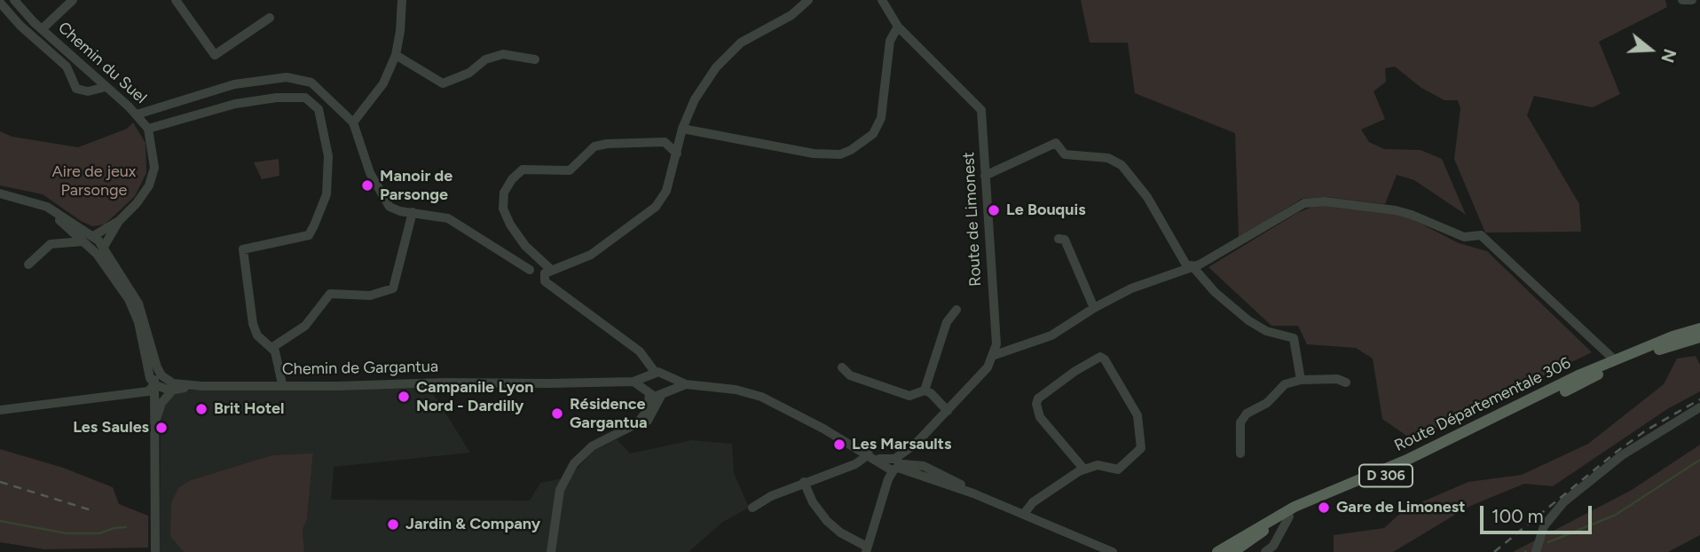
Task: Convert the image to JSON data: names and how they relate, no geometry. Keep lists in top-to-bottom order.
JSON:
{
  "streets": {
    "main road": ["Route Départementale 306", "D 306"],
    "street": ["Chemin du Suel", "Route de Limonest", "Chemin de Gargantua"]
  },
  "parks": ["Aire de jeux Parsonge"],
  "places": [
    "Manoir de Parsonge",
    "Le Bouquis",
    "Campanile Lyon Nord - Dardilly",
    "Brit Hotel",
    "Résidence Gargantua",
    "Les Saules",
    "Les Marsaults",
    "Gare de Limonest",
    "Jardin & Company"
  ],
  "scale_bar": "100 m",
  "north": "right"
}
